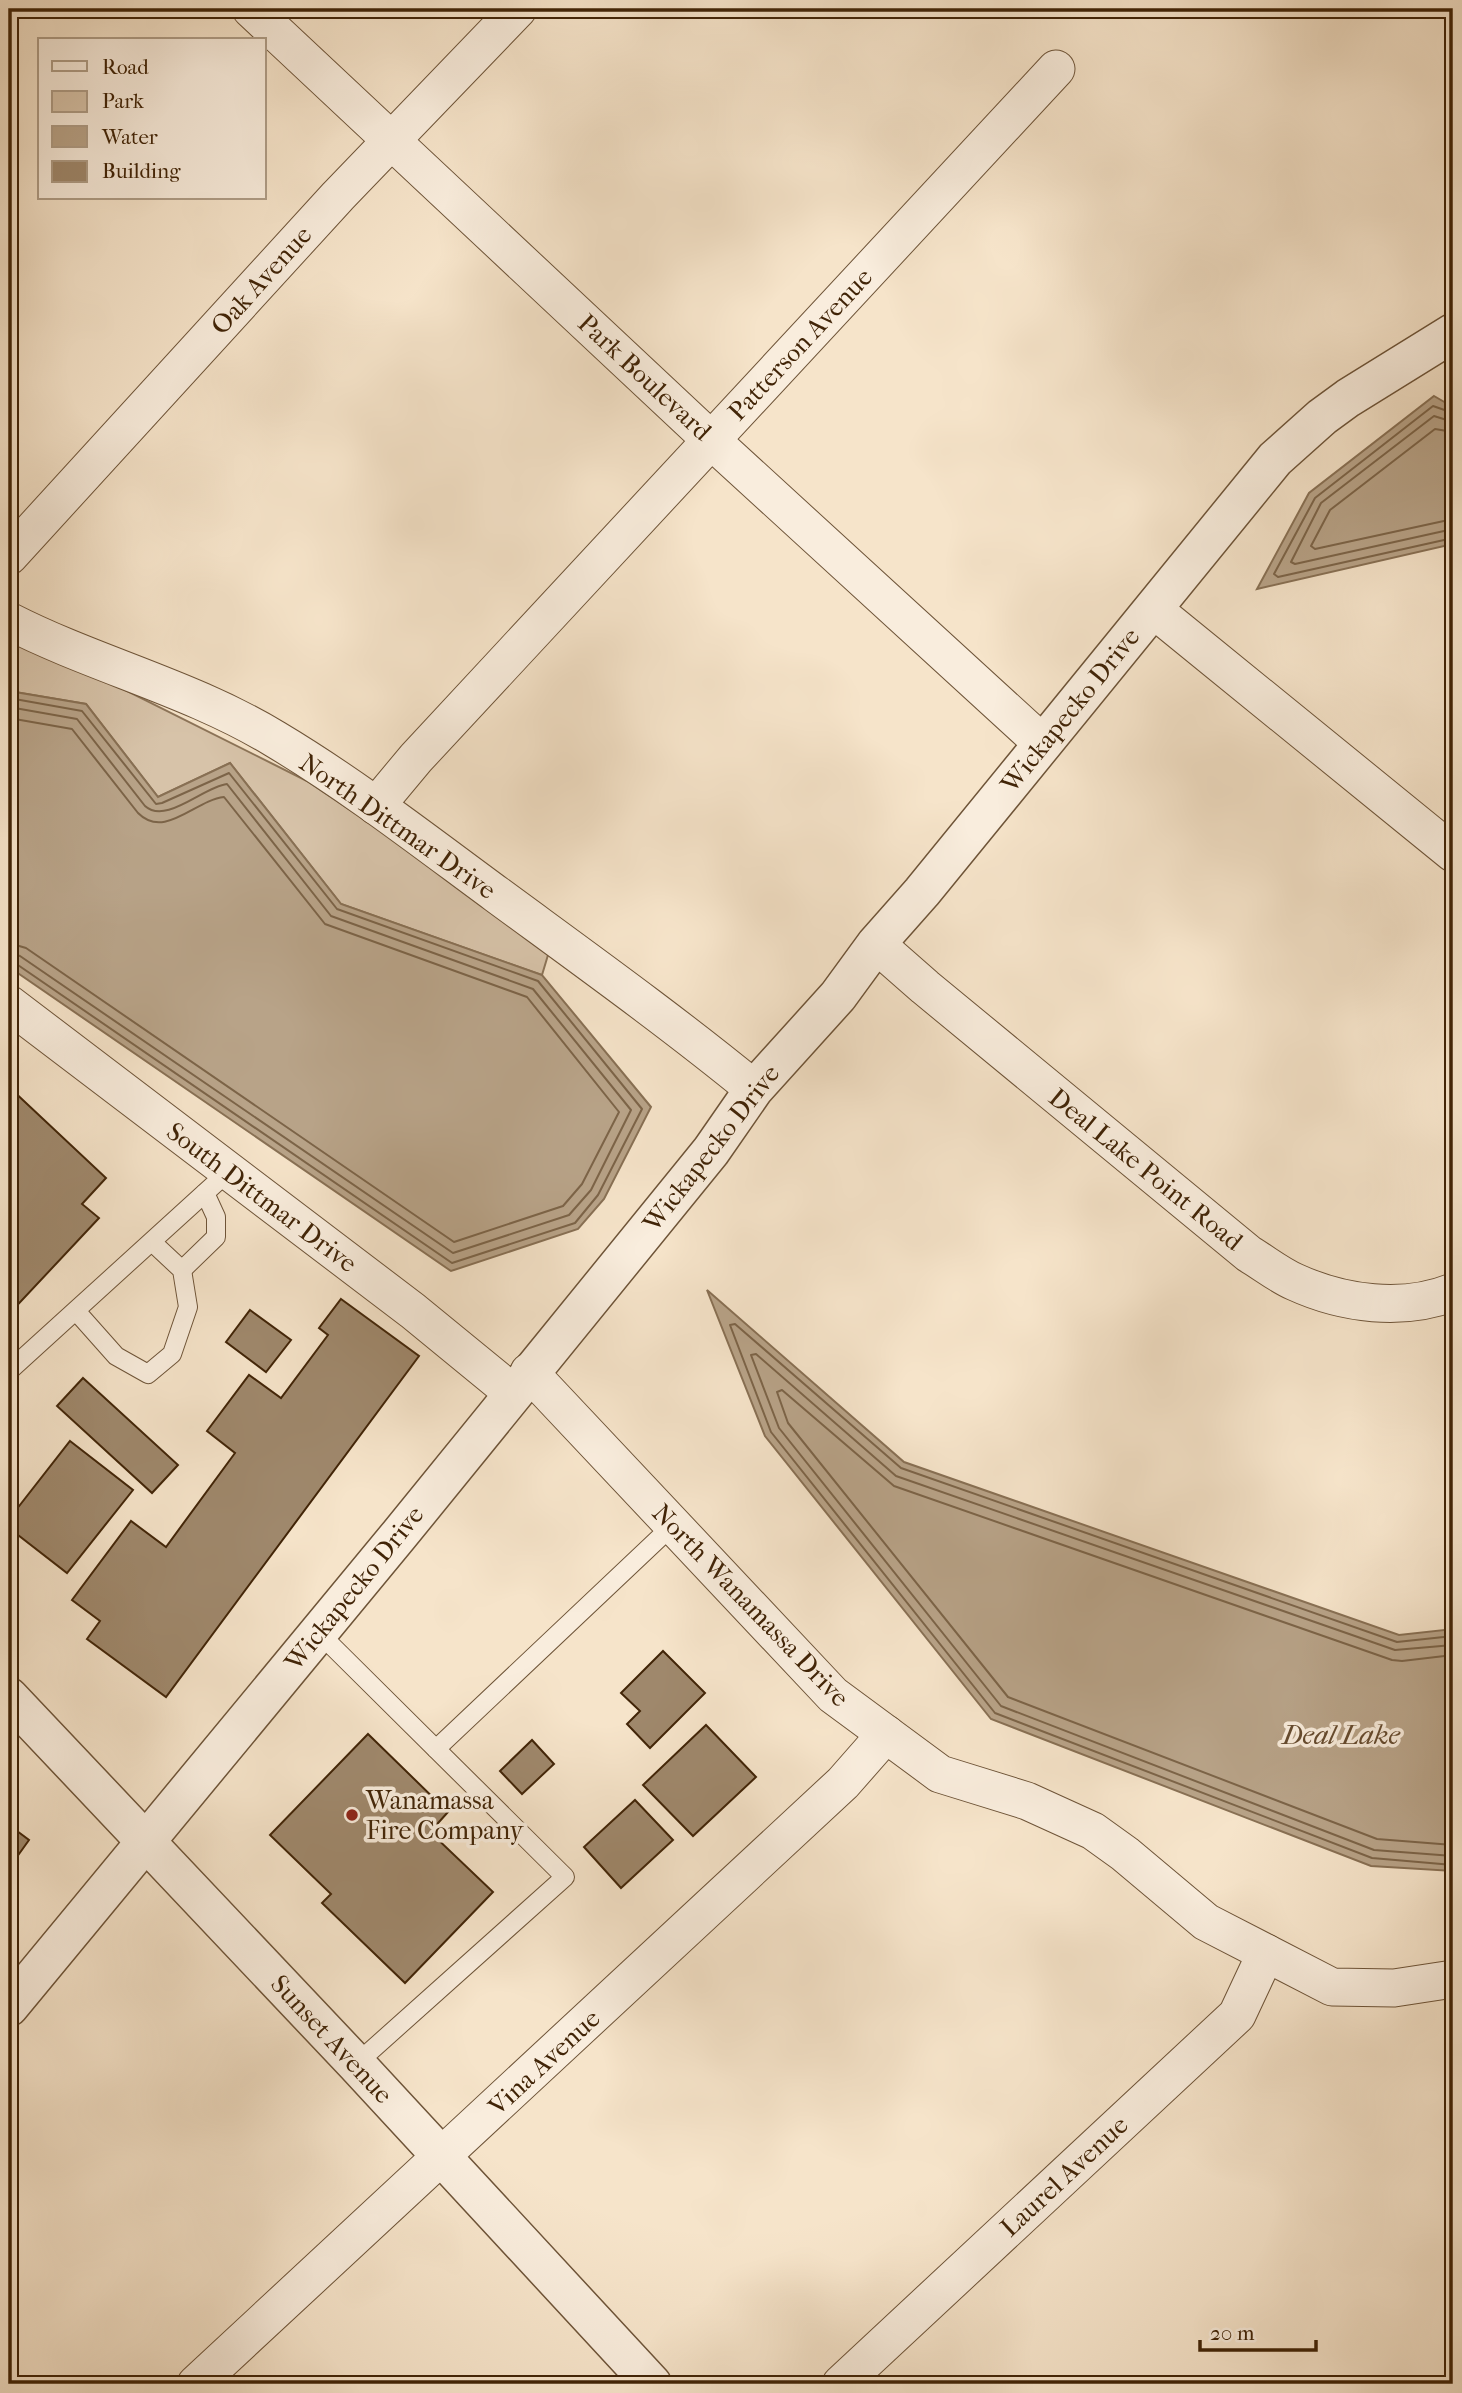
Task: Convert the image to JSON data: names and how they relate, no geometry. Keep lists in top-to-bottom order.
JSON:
{
  "streets": {
    "street": [
      "Oak Avenue",
      "Patterson Avenue",
      "Park Boulevard",
      "Wickapecko Drive",
      "North Dittmar Drive",
      "Deal Lake Point Road",
      "South Dittmar Drive",
      "North Wanamassa Drive",
      "Sunset Avenue",
      "Vina Avenue",
      "Laurel Avenue"
    ]
  },
  "crossings": [
    ["Oak Avenue", "Park Boulevard"],
    ["Patterson Avenue", "Park Boulevard"],
    ["Patterson Avenue", "North Dittmar Drive"],
    ["Park Boulevard", "Wickapecko Drive"],
    ["Wickapecko Drive", "North Dittmar Drive"],
    ["Wickapecko Drive", "Deal Lake Point Road"],
    ["Wickapecko Drive", "South Dittmar Drive"],
    ["Wickapecko Drive", "North Wanamassa Drive"],
    ["Wickapecko Drive", "Sunset Avenue"],
    ["South Dittmar Drive", "North Wanamassa Drive"],
    ["North Wanamassa Drive", "Vina Avenue"],
    ["North Wanamassa Drive", "Laurel Avenue"],
    ["Sunset Avenue", "Vina Avenue"]
  ],
  "water": ["Deal Lake"],
  "places": ["Wanamassa Fire Company"],
  "legend": [
    "Road",
    "Park",
    "Water",
    "Building"
  ],
  "scale_bar": "20 m"
}
